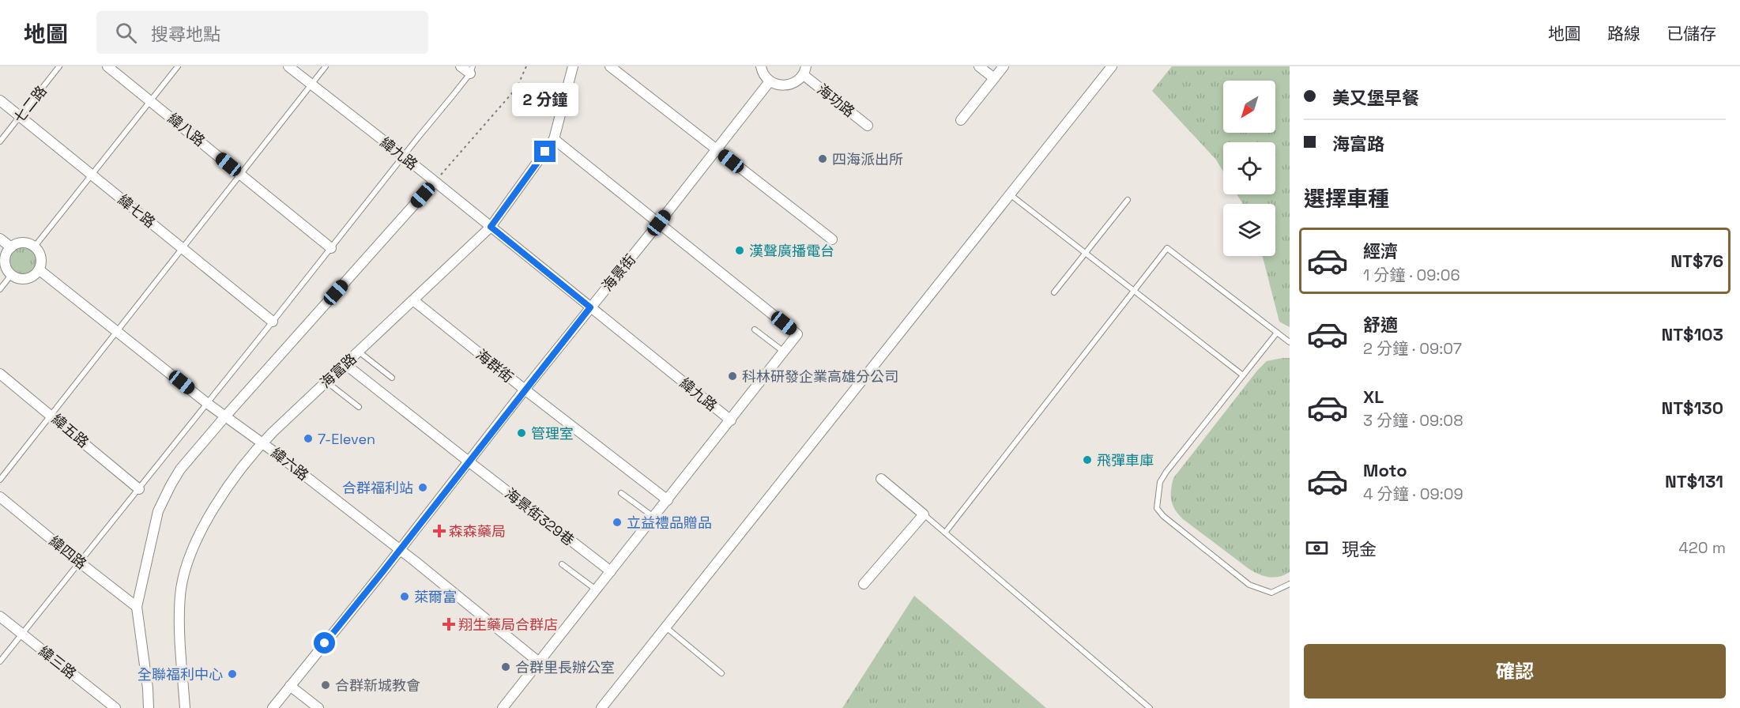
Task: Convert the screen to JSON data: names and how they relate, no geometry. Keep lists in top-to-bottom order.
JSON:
{
  "streets": {
    "street": [
      "海功路",
      "緯八路",
      "緯九路",
      "緯七路",
      "海景街",
      "海群街",
      "海富路",
      "緯五路",
      "緯六路",
      "海景街329巷",
      "緯四路",
      "緯三路"
    ],
    "lane": ["七二路"]
  },
  "crossings": [
    ["七二路", "緯七路"],
    ["緯九路", "海景街"],
    ["緯九路", "海富路"],
    ["海景街", "海群街"],
    ["海景街", "緯六路"],
    ["海景街", "海景街329巷"],
    ["海群街", "海富路"],
    ["海富路", "緯六路"],
    ["海富路", "海景街329巷"]
  ],
  "places": {
    "other": [
      "四海派出所",
      "漢聲廣播電台",
      "科林研發企業高雄分公司",
      "管理室",
      "7-Eleven",
      "飛彈車庫",
      "合群福利站",
      "立益禮品贈品",
      "萊爾富",
      "合群里長辦公室",
      "全聯福利中心",
      "合群新城教會"
    ],
    "health": ["森森藥局", "翔生藥局合群店"]
  },
  "north": "bottom left",
  "page": {
    "header": "地圖",
    "search": "搜尋地點",
    "nav": ["地圖", "路線", "已儲存"],
    "banner": ["美又堡早餐", "海富路"],
    "bubble": "2 分鐘",
    "heading": "選擇車種",
    "list": [
      {
        "name": "經濟",
        "note": "1 分鐘 · 09:06",
        "value": "NT$76"
      },
      {
        "name": "舒適",
        "note": "2 分鐘 · 09:07",
        "value": "NT$103"
      },
      {
        "name": "XL",
        "note": "3 分鐘 · 09:08",
        "value": "NT$130"
      },
      {
        "name": "Moto",
        "note": "4 分鐘 · 09:09",
        "value": "NT$131"
      }
    ],
    "pay": ["現金", "420 m"],
    "buttons": "確認"
  }
}
